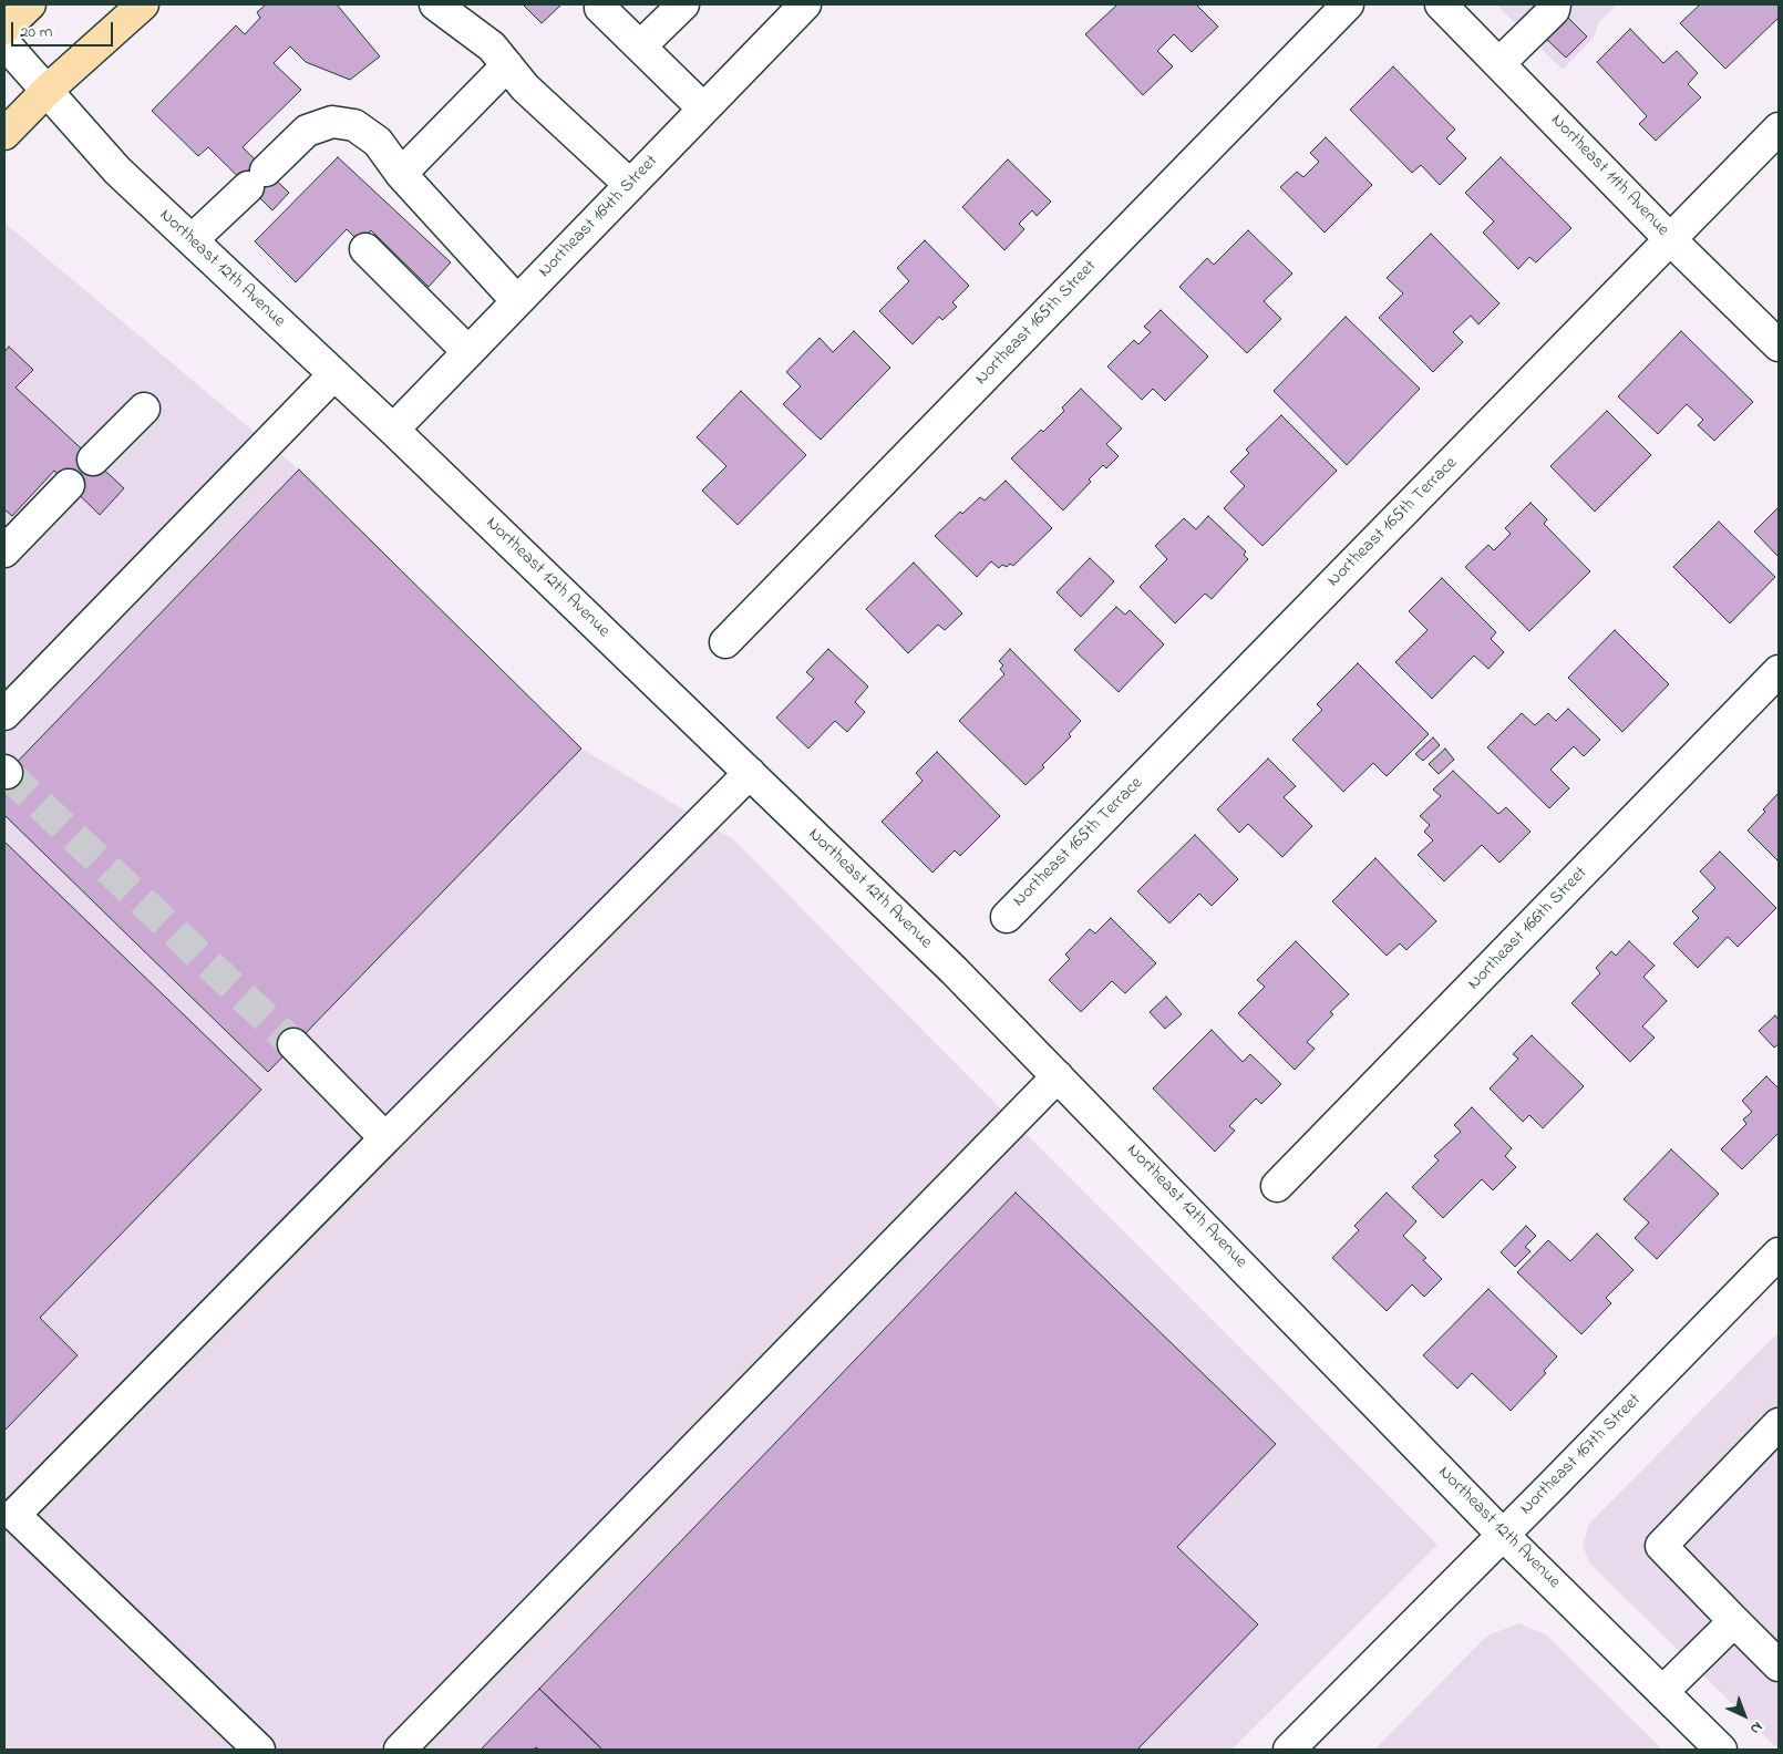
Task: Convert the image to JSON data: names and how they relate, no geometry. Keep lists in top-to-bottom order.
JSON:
{
  "streets": {
    "street": [
      "Northeast 11th Avenue",
      "Northeast 164th Street",
      "Northeast 12th Avenue",
      "Northeast 165th Street",
      "Northeast 165th Terrace",
      "Northeast 166th Street",
      "Northeast 167th Street"
    ]
  },
  "crossings": [
    ["Northeast 11th Avenue", "Northeast 165th Terrace"],
    ["Northeast 164th Street", "Northeast 12th Avenue"],
    ["Northeast 12th Avenue", "Northeast 167th Street"]
  ],
  "scale_bar": "20 m",
  "north": "bottom right"
}
